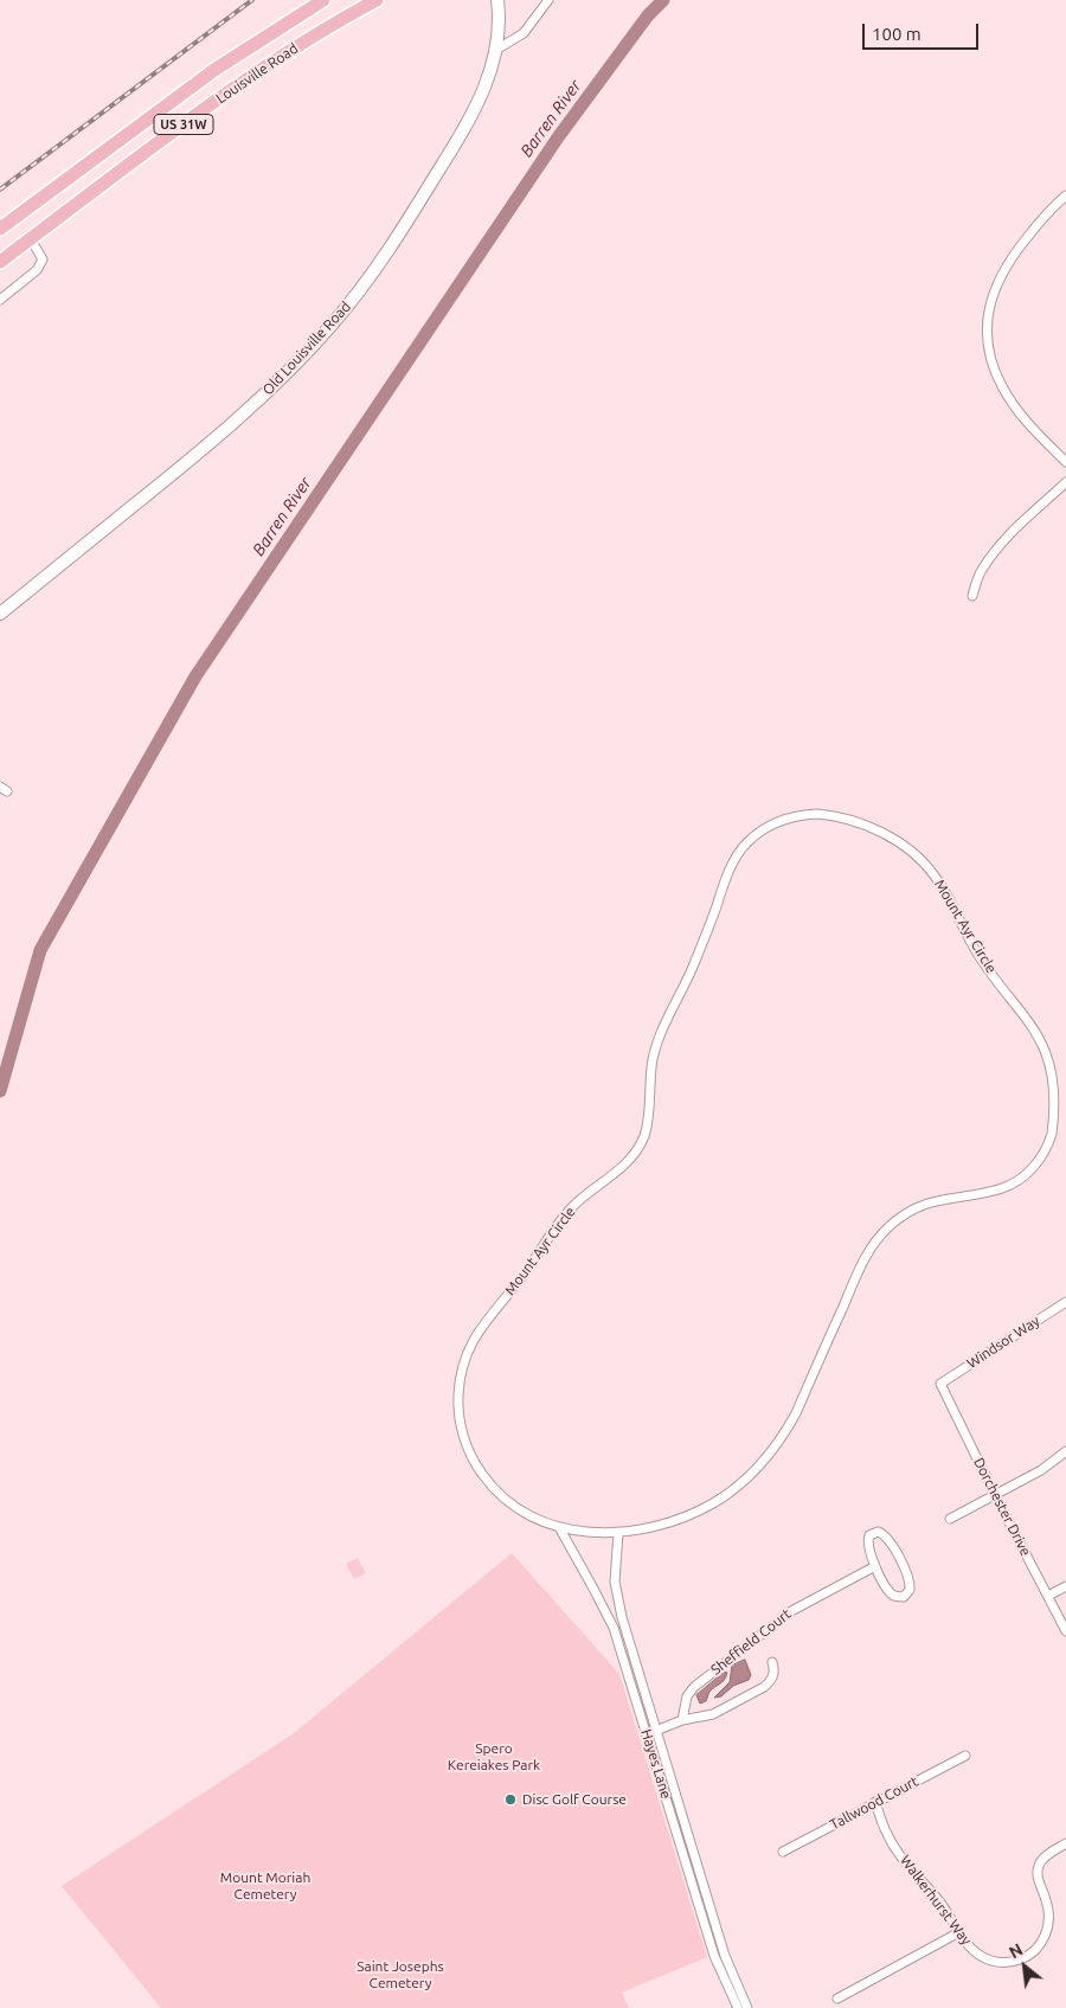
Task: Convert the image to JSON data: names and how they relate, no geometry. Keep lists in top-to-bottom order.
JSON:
{
  "streets": {
    "main road": ["Louisville Road", "US 31W"],
    "street": [
      "Old Louisville Road",
      "Mount Ayr Circle",
      "Windsor Way",
      "Dorchester Drive",
      "Sheffield Court",
      "Hayes Lane",
      "Tallwood Court",
      "Walkerhurst Way"
    ]
  },
  "crossings": [
    ["Mount Ayr Circle", "Hayes Lane"],
    ["Windsor Way", "Dorchester Drive"],
    ["Tallwood Court", "Walkerhurst Way"]
  ],
  "water": ["Barren River"],
  "parks": ["Spero Kereiakes Park", "Mount Moriah Cemetery", "Saint Josephs Cemetery"],
  "places": ["Disc Golf Course"],
  "scale_bar": "100 m",
  "north": "top left"
}
